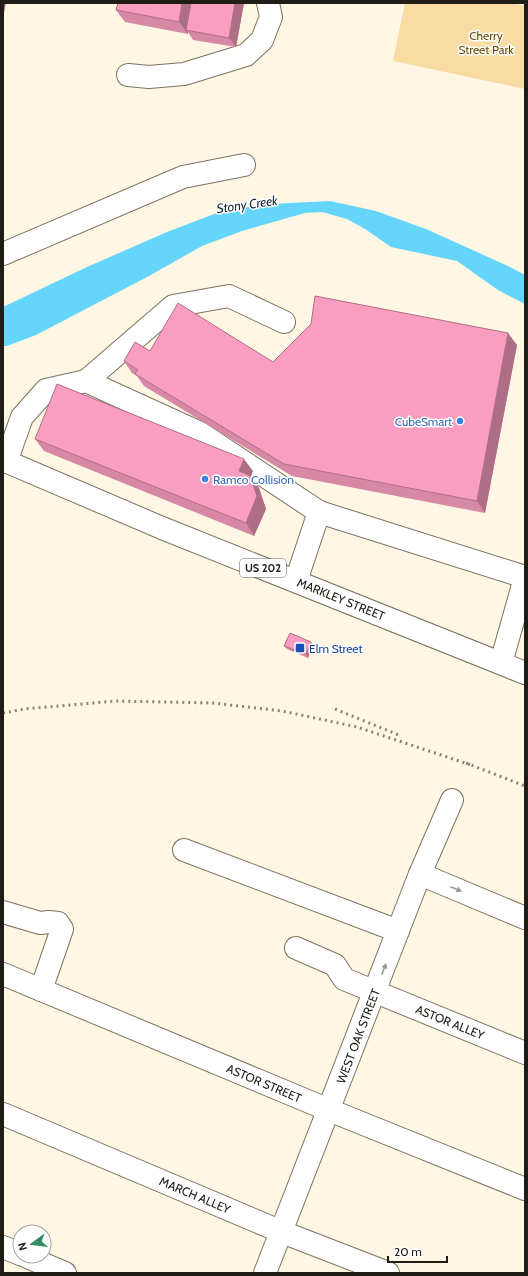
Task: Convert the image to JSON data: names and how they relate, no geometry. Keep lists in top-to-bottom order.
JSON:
{
  "streets": {
    "main road": [
      "US 202",
      "MARKLEY STREET",
      "ASTOR ALLEY",
      "WEST OAK STREET",
      "ASTOR STREET",
      "MARCH ALLEY"
    ]
  },
  "crossings": [
    ["ASTOR ALLEY", "WEST OAK STREET"],
    ["WEST OAK STREET", "ASTOR STREET"],
    ["WEST OAK STREET", "MARCH ALLEY"]
  ],
  "water": ["Stony Creek"],
  "parks": ["Cherry Street Park"],
  "places": {
    "other": ["CubeSmart", "Ramco Collision"],
    "transit": ["Elm Street"]
  },
  "scale_bar": "20 m",
  "north": "left"
}
